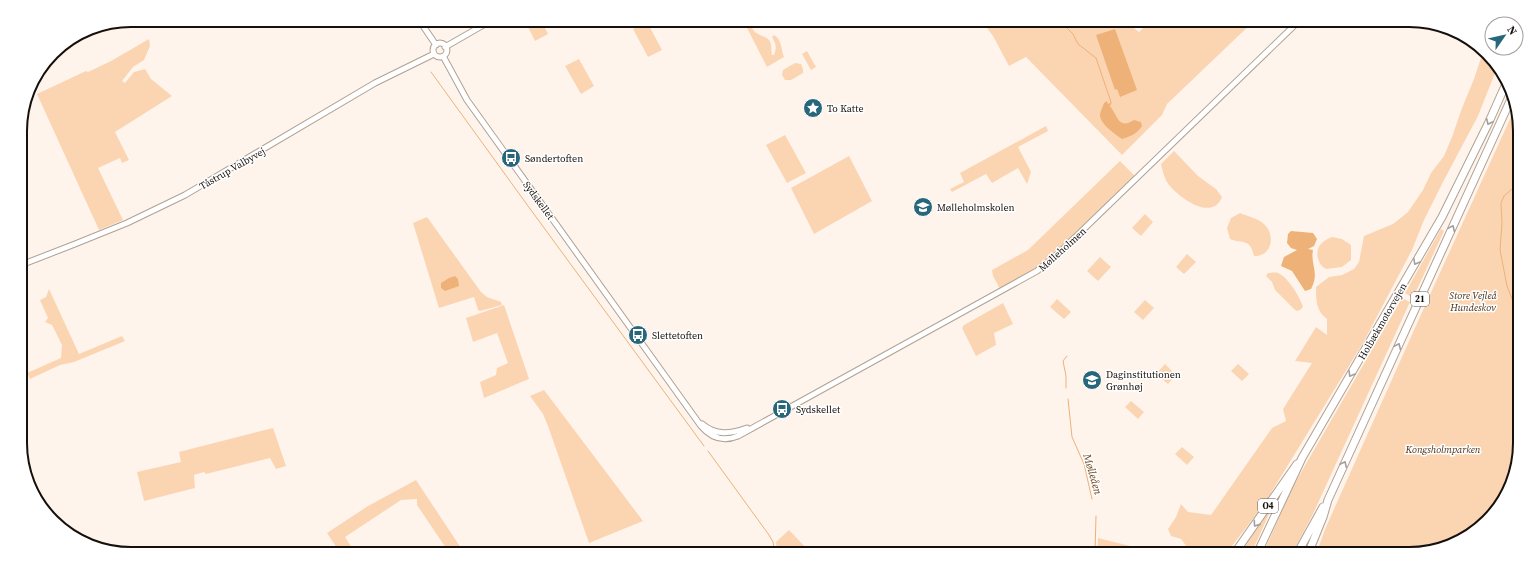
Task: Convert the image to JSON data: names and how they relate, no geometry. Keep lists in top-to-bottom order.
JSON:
{
  "streets": {
    "highway": ["21", "Holbækmotorvejen", "O4"],
    "street": ["Tåstrup Valbyvej", "Sydskellet", "Mølleholmen"]
  },
  "crossings": [
    ["Tåstrup Valbyvej", "Sydskellet"],
    ["Sydskellet", "Mølleholmen"],
    ["Holbækmotorvejen", "O4"]
  ],
  "water": ["Mølleåen"],
  "parks": ["Store Vejleå Hundeskov", "Kongsholmparken"],
  "places": {
    "place": ["To Katte"],
    "bus stop": ["Søndertoften", "Slettetoften", "Sydskellet"],
    "school or university": ["Mølleholmskolen", "Daginstitutionen Grønhøj"]
  },
  "north": "top right"
}
